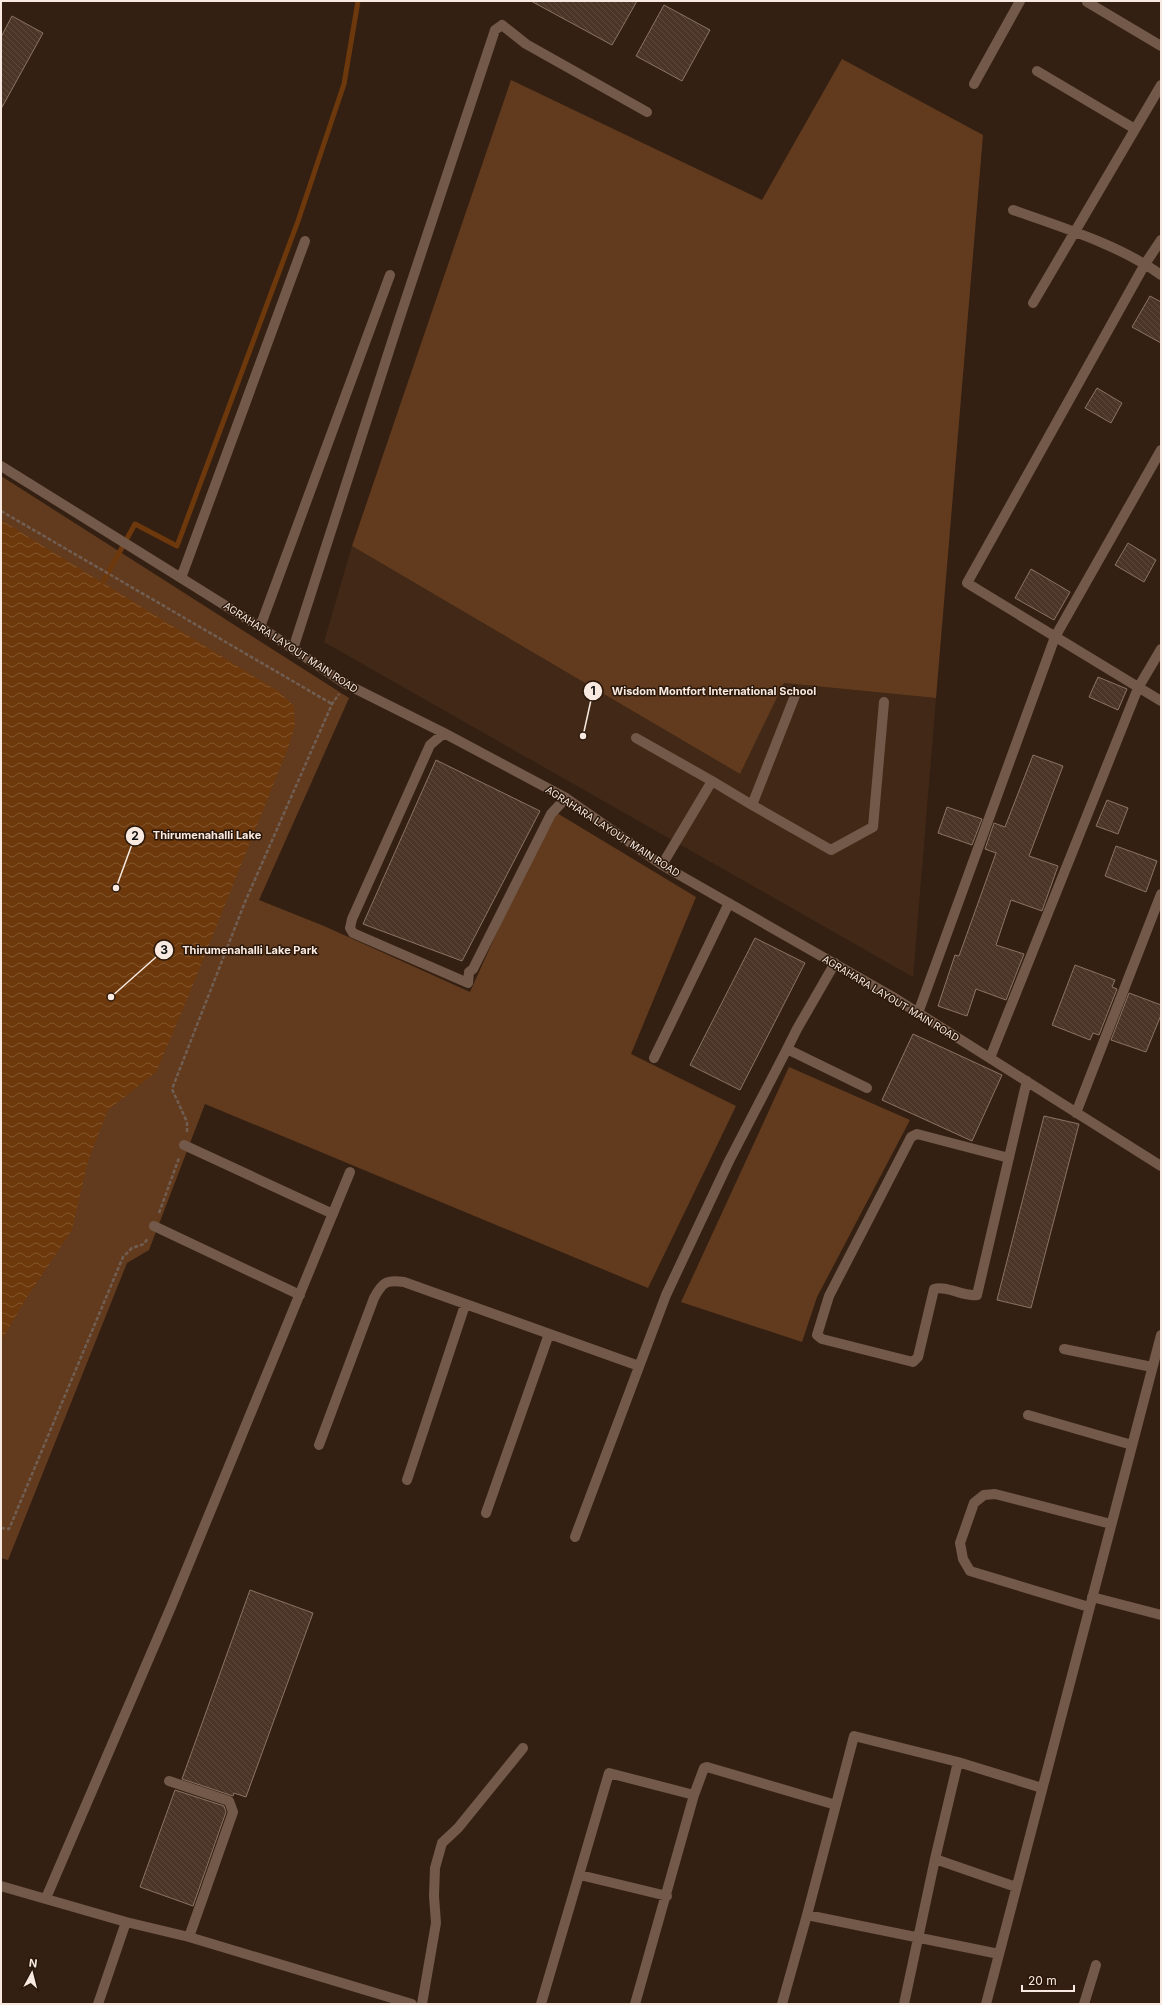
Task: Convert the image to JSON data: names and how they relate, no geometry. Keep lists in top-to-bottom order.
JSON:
{
  "streets": {
    "street": ["AGRAHARA LAYOUT MAIN ROAD"]
  },
  "places": ["Wisdom Montfort International School", "Thirumenahalli Lake", "Thirumenahalli Lake Park"],
  "scale_bar": "20 m",
  "north": "top"
}
